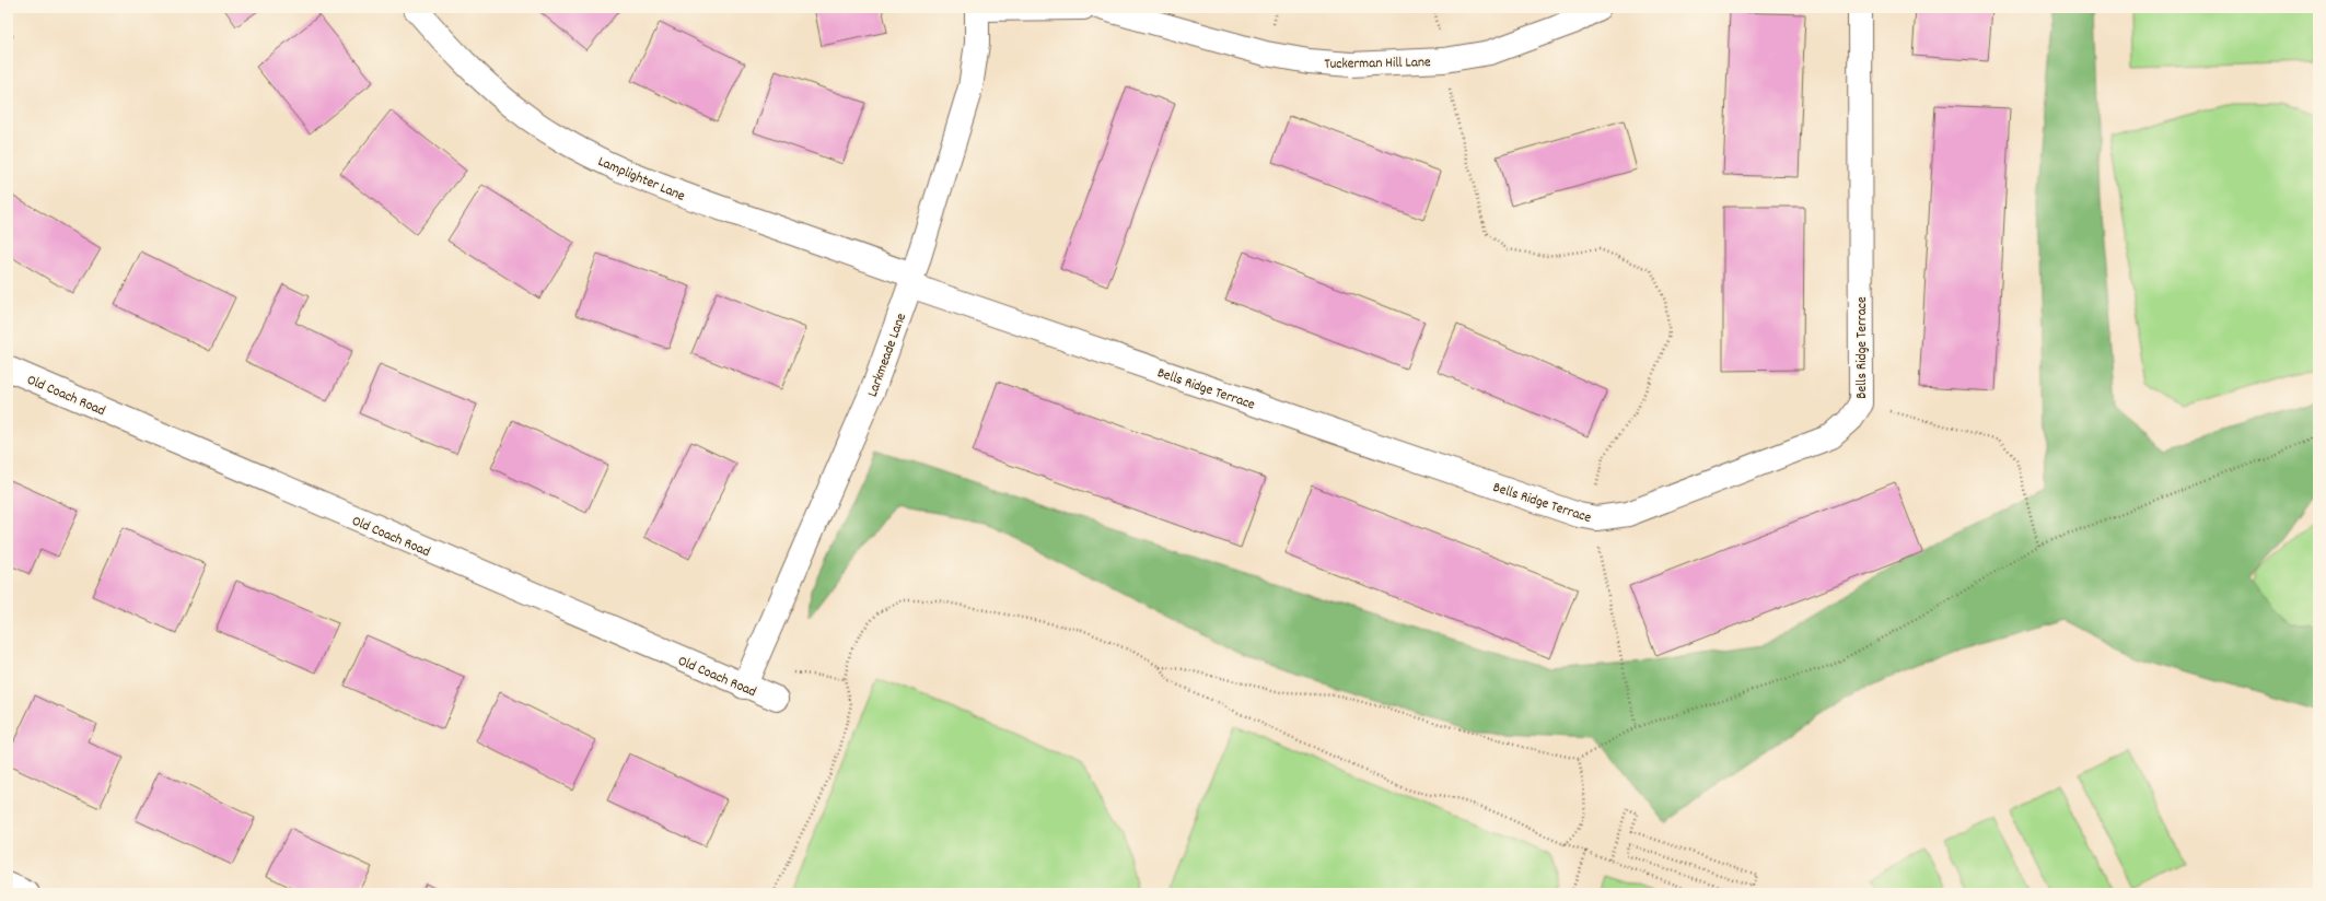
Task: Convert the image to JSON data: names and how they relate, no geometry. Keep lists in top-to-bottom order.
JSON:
{
  "streets": {
    "street": [
      "Tuckerman Hill Lane",
      "Lamplighter Lane",
      "Bells Ridge Terrace",
      "Larkmeade Lane",
      "Old Coach Road"
    ]
  },
  "crossings": [
    ["Lamplighter Lane", "Bells Ridge Terrace"],
    ["Lamplighter Lane", "Larkmeade Lane"],
    ["Bells Ridge Terrace", "Larkmeade Lane"],
    ["Larkmeade Lane", "Old Coach Road"]
  ]
}
